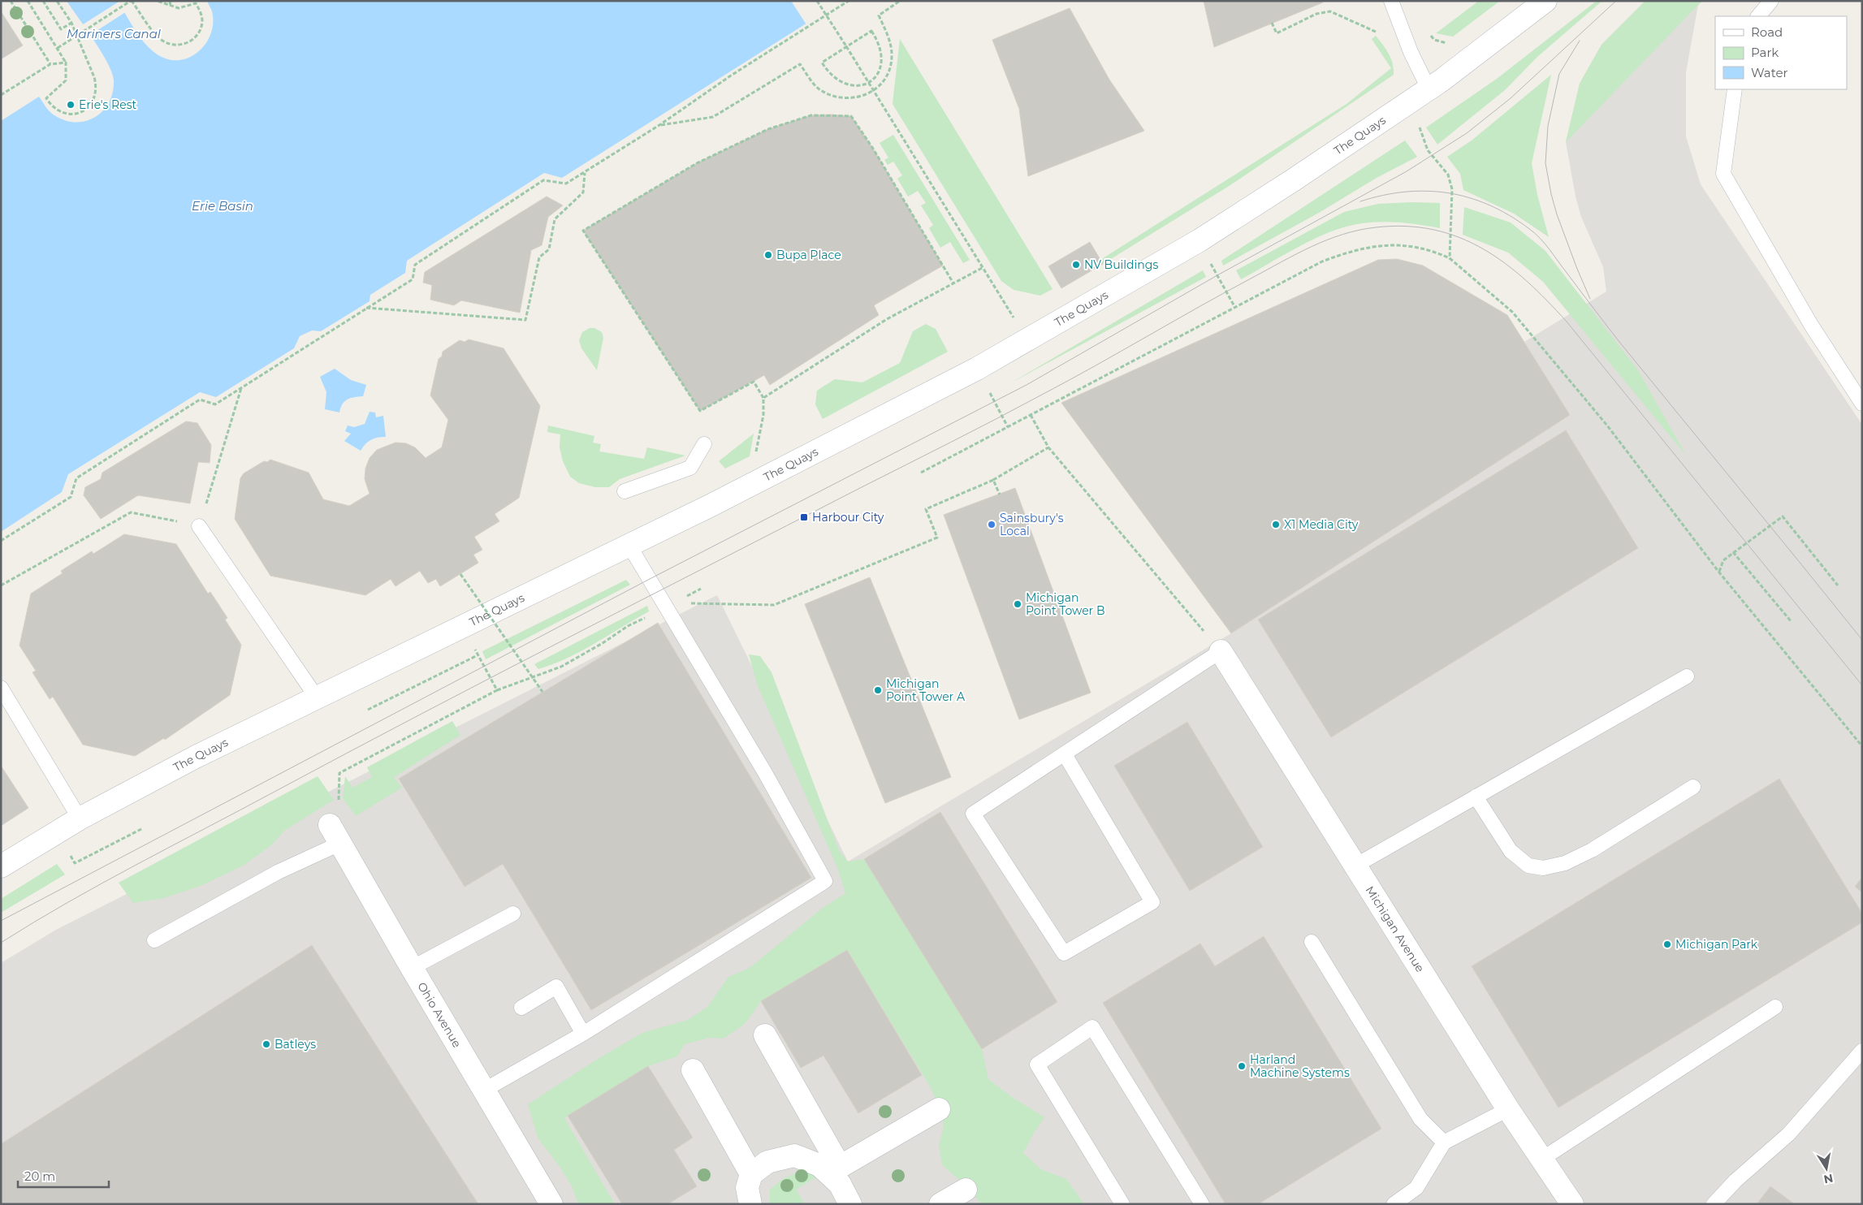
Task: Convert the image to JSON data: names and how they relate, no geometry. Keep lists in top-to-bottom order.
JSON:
{
  "streets": {
    "street": ["The Quays", "Michigan Avenue", "Ohio Avenue"]
  },
  "water": ["Mariners Canal", "Erie Basin"],
  "places": {
    "other": [
      "Erie's Rest",
      "Bupa Place",
      "NV Buildings",
      "Sainsbury's Local",
      "X1 Media City",
      "Michigan Point Tower B",
      "Michigan Point Tower A",
      "Michigan Park",
      "Batleys",
      "Harland Machine Systems"
    ],
    "transit": ["Harbour City"]
  },
  "legend": ["Road", "Park", "Water"],
  "scale_bar": "20 m",
  "north": "bottom"
}
